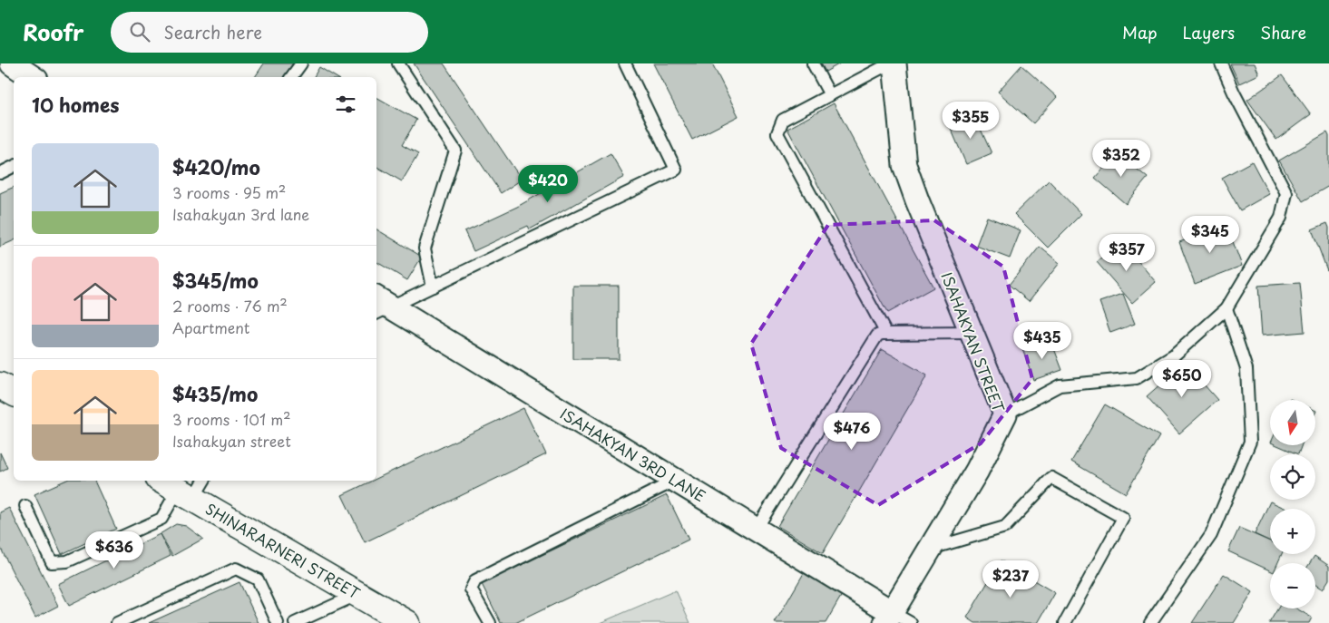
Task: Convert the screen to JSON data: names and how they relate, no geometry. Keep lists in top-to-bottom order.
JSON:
{
  "streets": {
    "street": ["ISAHAKYAN STREET", "ISAHAKYAN 3RD LANE", "SHINARARNERI STREET"]
  },
  "crossings": [
    ["ISAHAKYAN STREET", "ISAHAKYAN 3RD LANE"]
  ],
  "north": "bottom",
  "page": {
    "header": "Roofr",
    "search": "Search here",
    "nav": ["Map", "Layers", "Share"],
    "heading": "10 homes",
    "price": [
      "$355",
      "$352",
      "$420",
      "$345",
      "$357",
      "$435",
      "$650",
      "$476",
      "$636",
      "$237"
    ],
    "list": [
      {
        "name": "$420/mo",
        "note": "3 rooms · 95 m² · Isahakyan 3rd lane"
      },
      {
        "name": "$345/mo",
        "note": "2 rooms · 76 m² · Apartment"
      },
      {
        "name": "$435/mo",
        "note": "3 rooms · 101 m² · Isahakyan street"
      }
    ],
    "map_buttons": ["+", "−"]
  }
}
